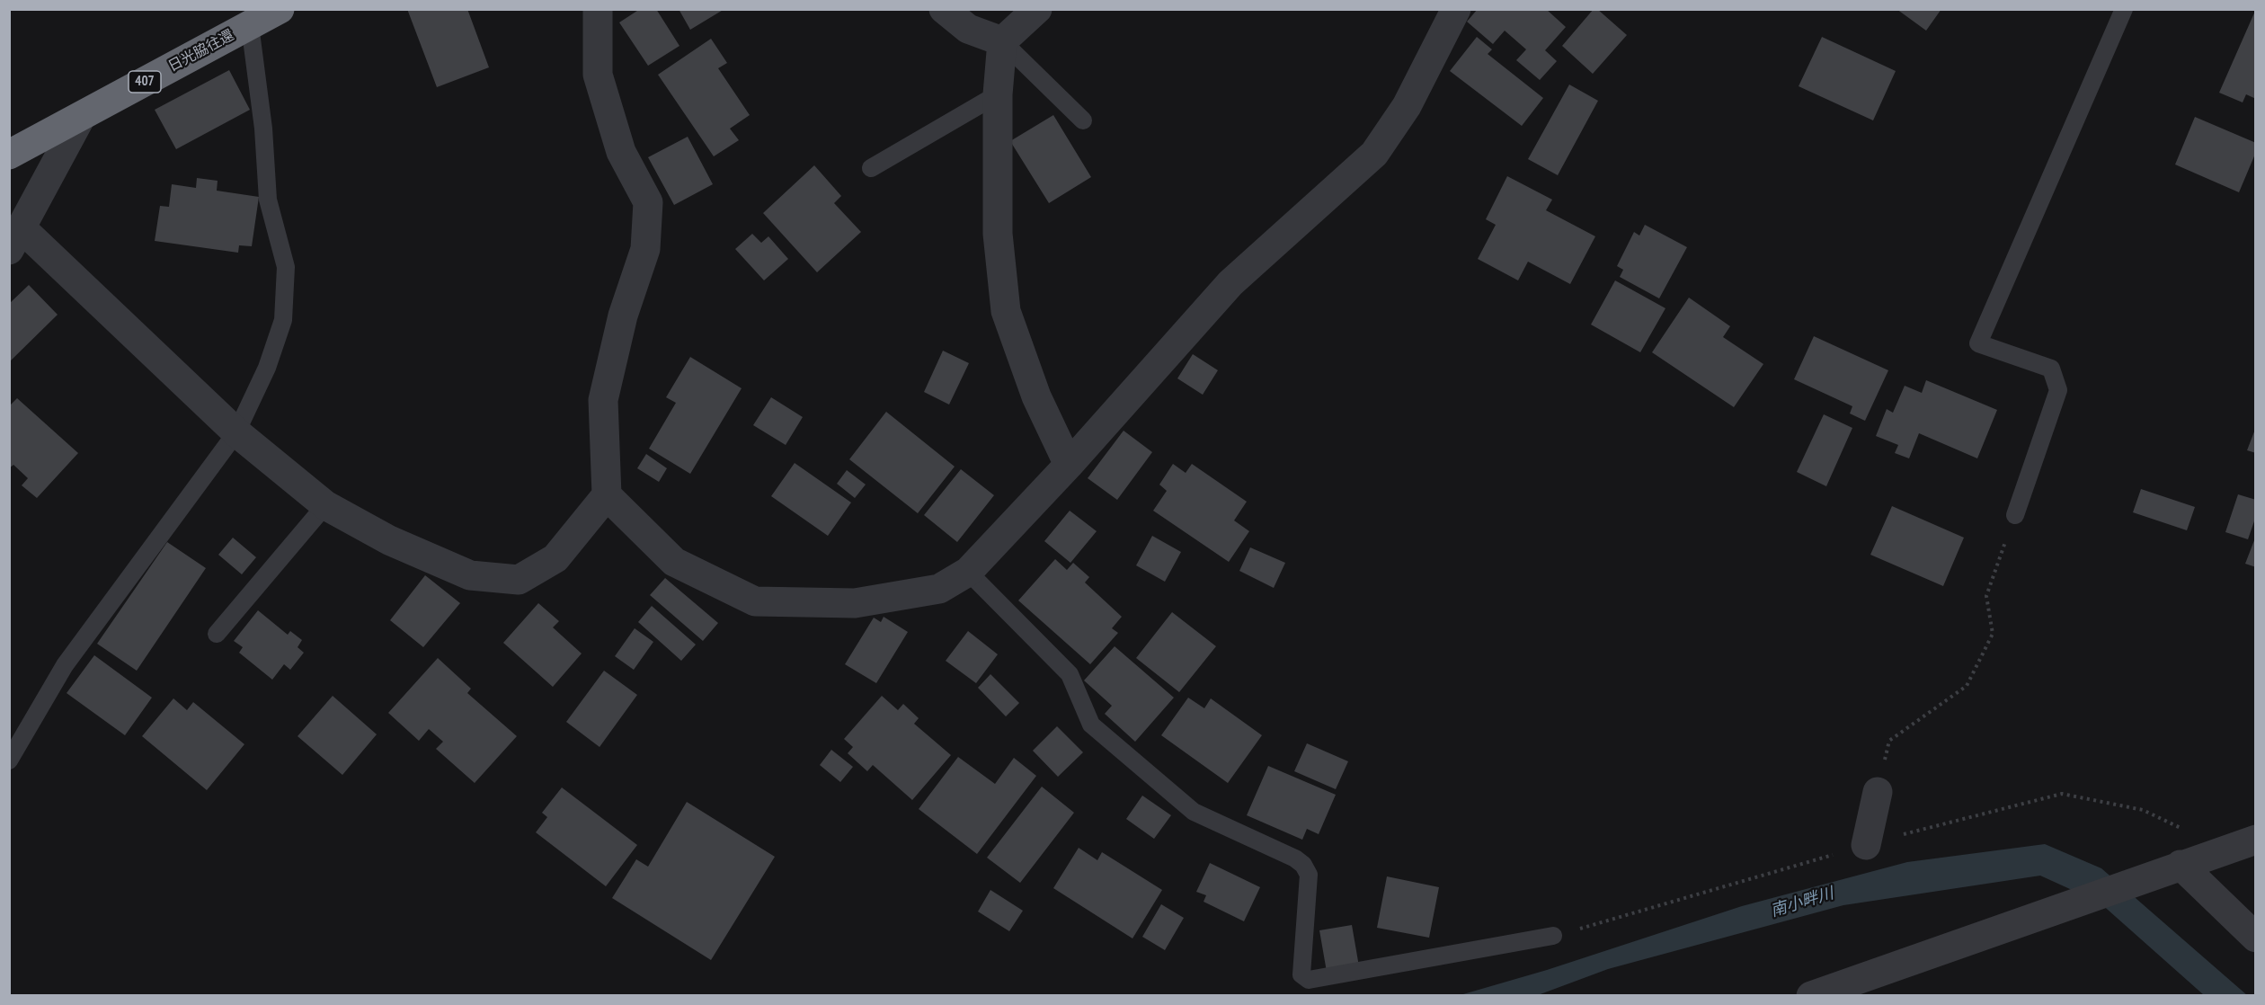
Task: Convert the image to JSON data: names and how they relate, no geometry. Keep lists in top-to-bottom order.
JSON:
{
  "streets": {
    "highway": ["日光脇往還", "407"]
  },
  "water": ["南小畔川"]
}
